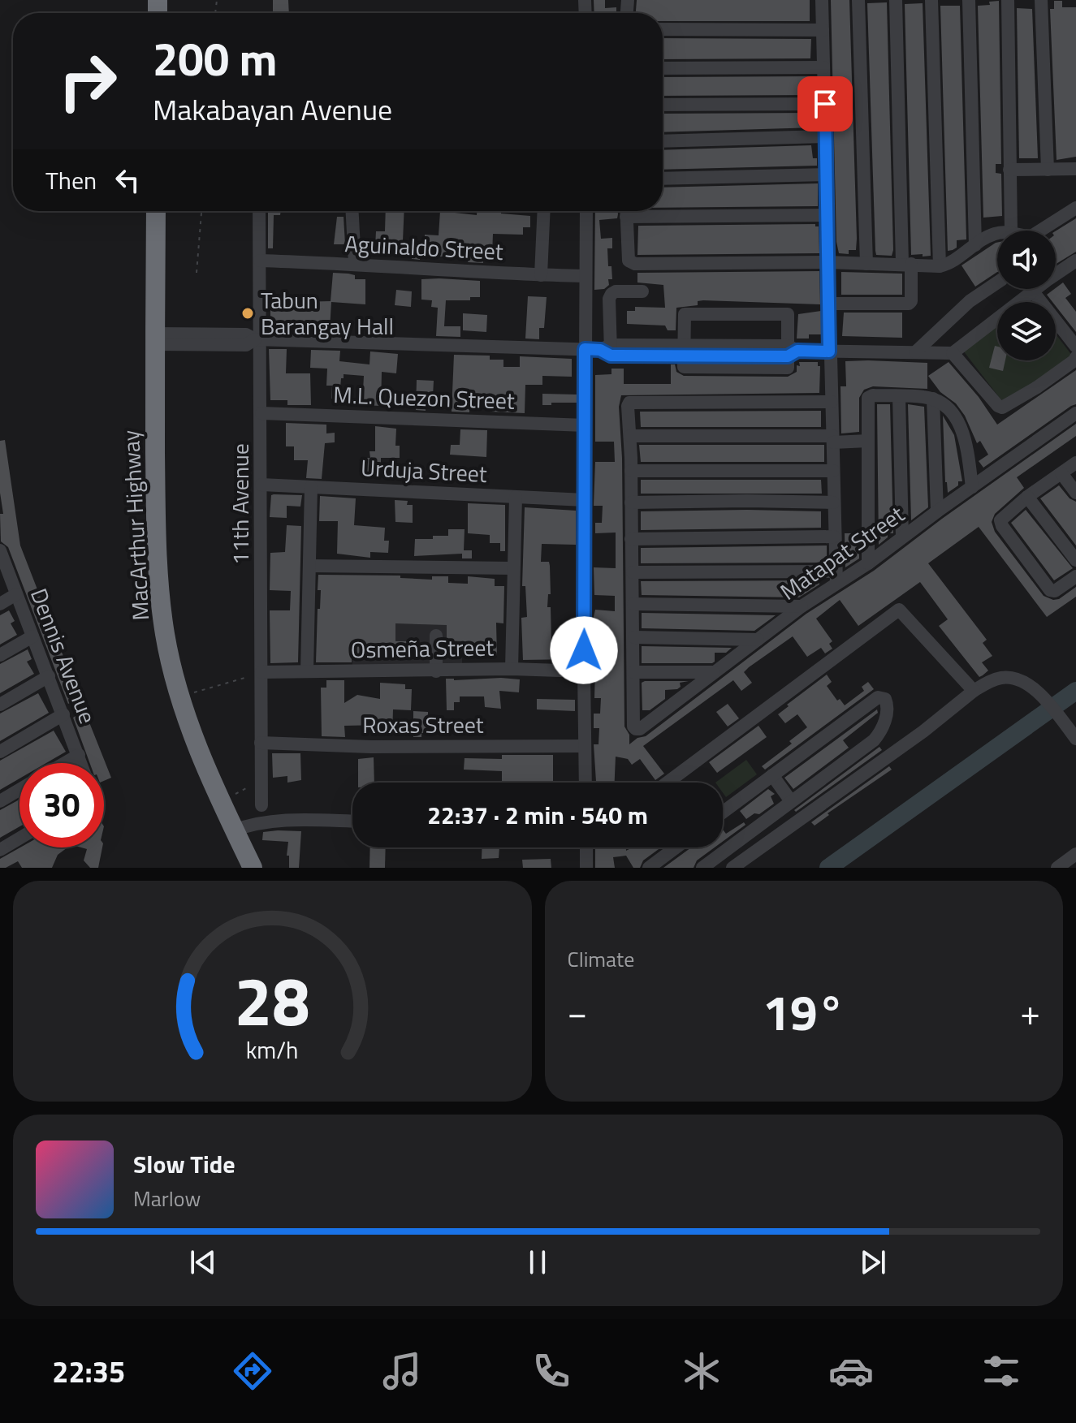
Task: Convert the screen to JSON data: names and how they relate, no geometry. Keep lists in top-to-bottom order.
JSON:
{
  "streets": {
    "highway": ["MacArthur Highway"],
    "street": [
      "Aguinaldo Street",
      "M.L. Quezon Street",
      "Urduja Street",
      "11th Avenue",
      "Matapat Street",
      "Osmeña Street",
      "Dennis Avenue",
      "Roxas Street"
    ]
  },
  "crossings": [
    ["Aguinaldo Street", "11th Avenue"],
    ["M.L. Quezon Street", "11th Avenue"],
    ["Urduja Street", "11th Avenue"],
    ["11th Avenue", "Osmeña Street"],
    ["11th Avenue", "Roxas Street"]
  ],
  "places": ["Tabun Barangay Hall"],
  "page": {
    "turn": ["200 m", "Makabayan Avenue"],
    "then": "Then",
    "limit": "30",
    "trip": "22:37 · 2 min · 540 m",
    "tile": "Climate",
    "heat": ["−", "19°", "+"],
    "song": ["Slow Tide", "Marlow"],
    "tabs": "22:35",
    "gauge": ["28", "km/h"]
  }
}
